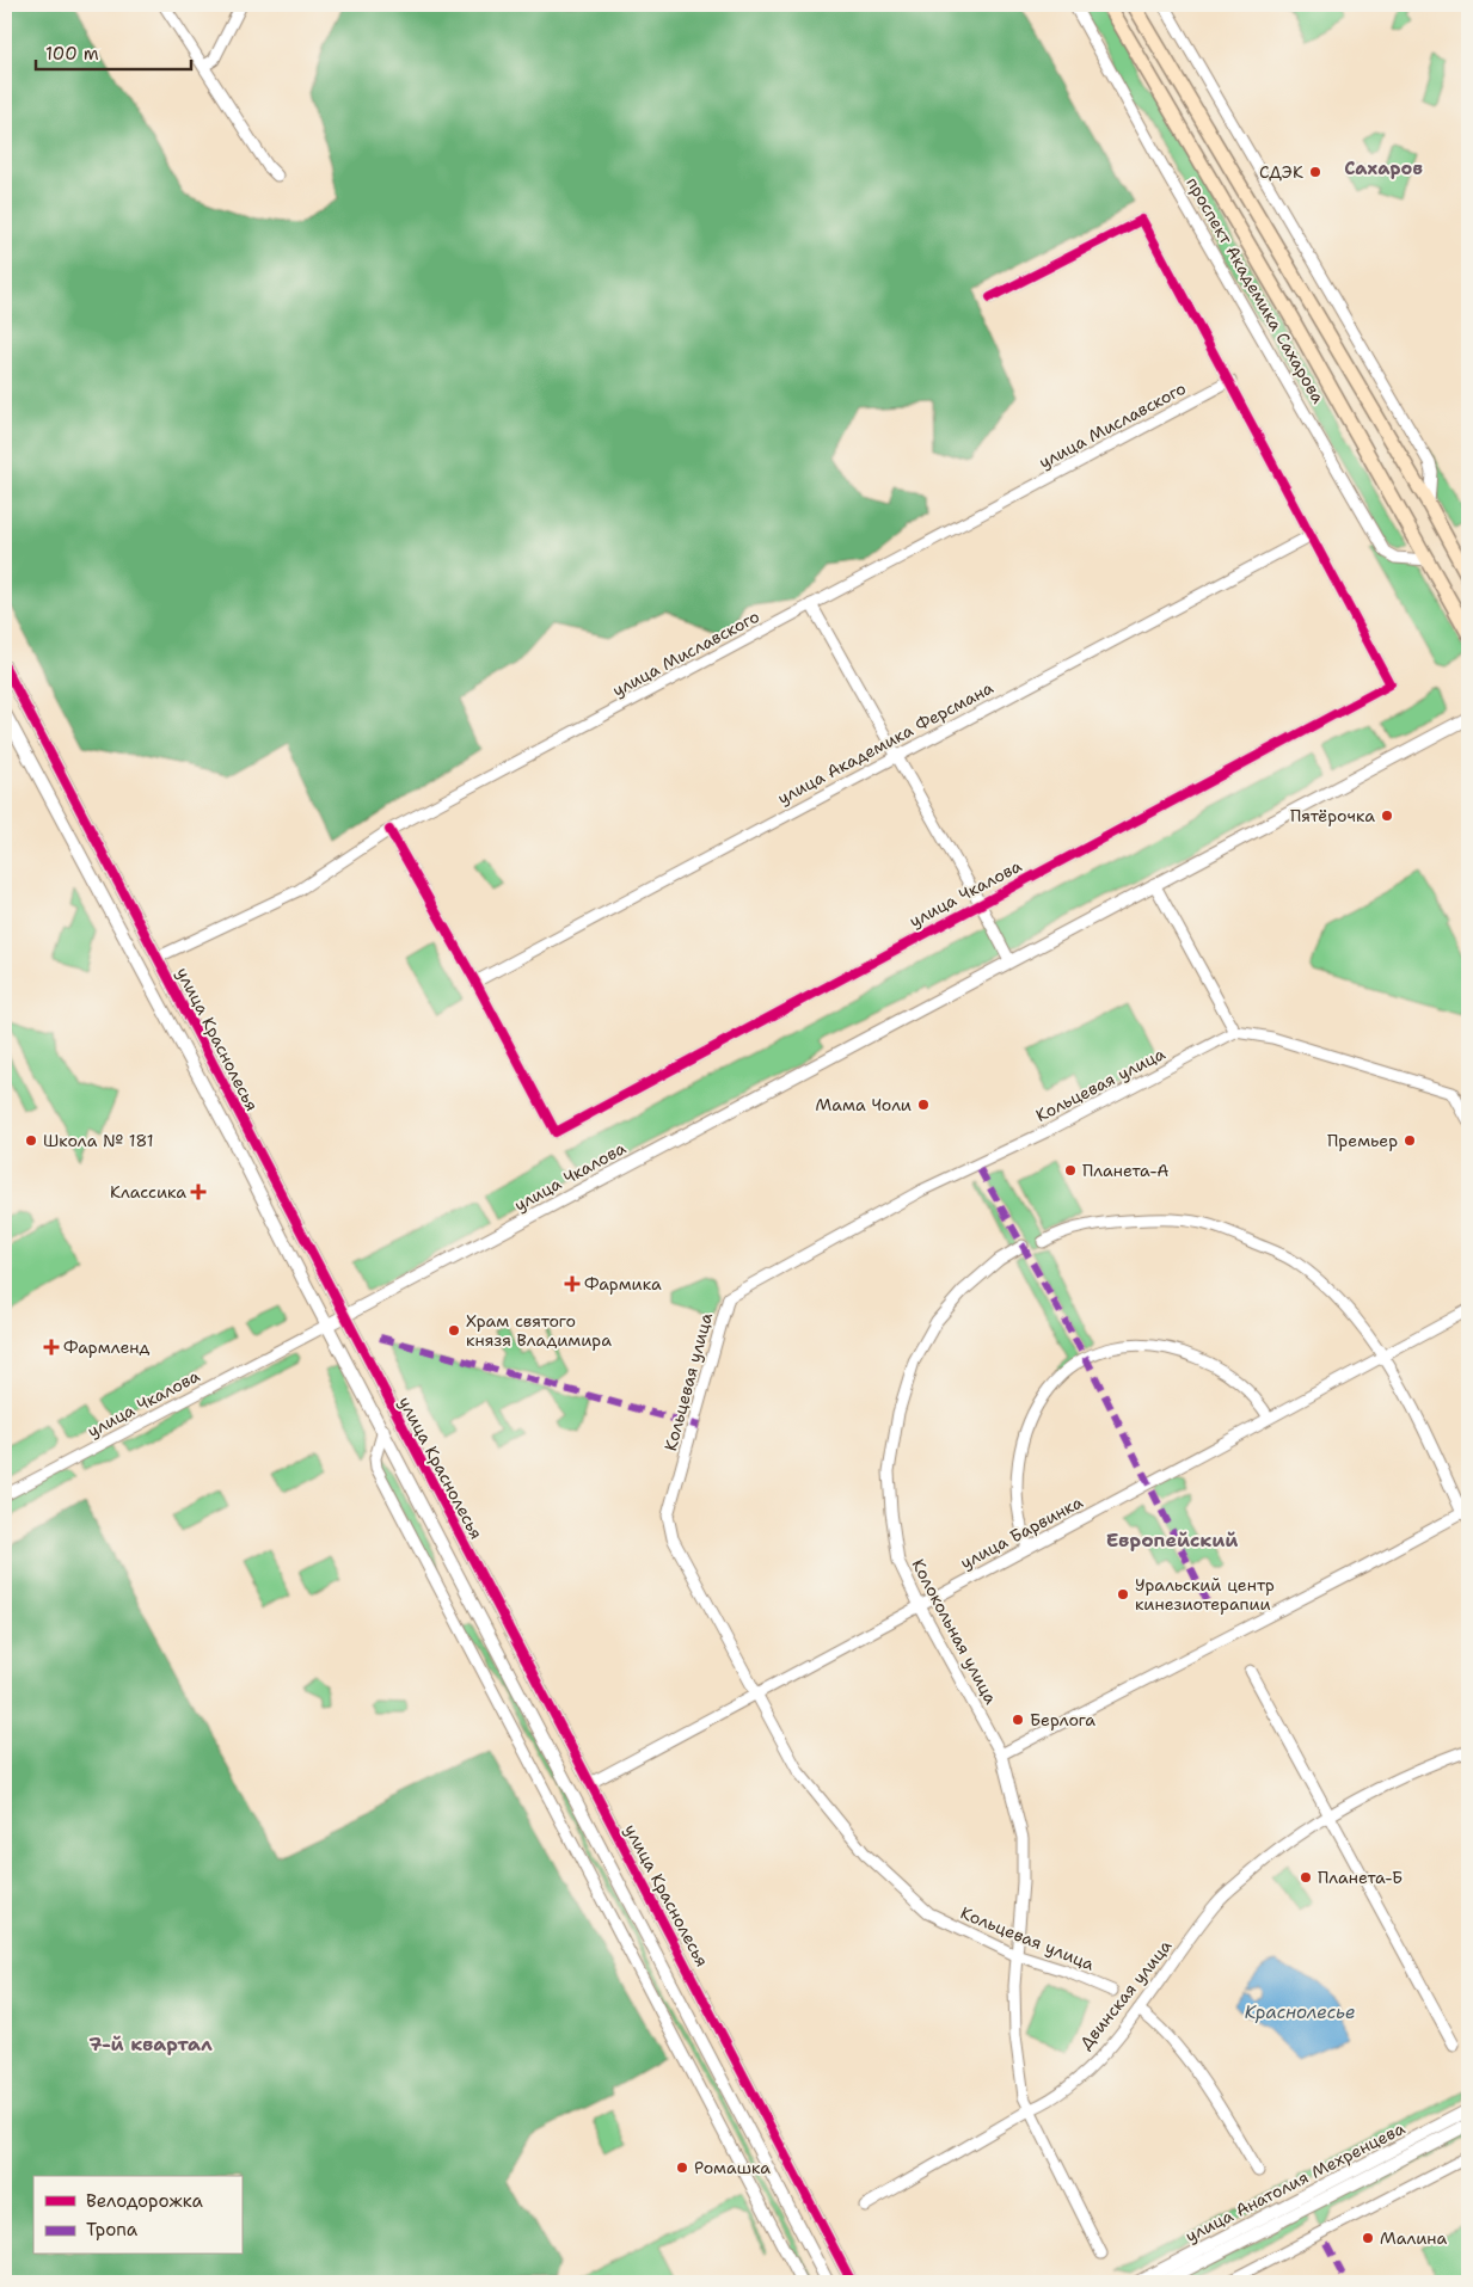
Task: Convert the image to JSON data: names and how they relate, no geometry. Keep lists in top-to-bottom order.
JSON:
{
  "streets": {
    "main road": ["проспект Академика Сахарова"],
    "street": [
      "улица Миславского",
      "улица Академика Ферсмана",
      "улица Чкалова",
      "улица Краснолесья",
      "Кольцевая улица",
      "улица Барвинка",
      "Колокольная улица",
      "Двинская улица",
      "улица Анатолия Мехренцева"
    ]
  },
  "crossings": [
    ["улица Миславского", "улица Краснолесья"],
    ["улица Академика Ферсмана", "улица Чкалова"],
    ["улица Чкалова", "улица Краснолесья"],
    ["улица Краснолесья", "улица Барвинка"],
    ["Кольцевая улица", "улица Барвинка"],
    ["Кольцевая улица", "Колокольная улица"],
    ["улица Барвинка", "Колокольная улица"],
    ["Колокольная улица", "Двинская улица"]
  ],
  "districts": ["Сахаров", "Европейский", "7-й квартал"],
  "water": ["Краснолесье"],
  "places": {
    "other": [
      "СДЭК",
      "Пятёрочка",
      "Мама Чоли",
      "Школа № 181",
      "Премьер",
      "Планета-А",
      "Храм святого князя Владимира",
      "Уральский центр кинезиотерапии",
      "Берлога",
      "Планета-Б",
      "Ромашка",
      "Малина"
    ],
    "health": ["Классика", "Фармика", "Фармленд"]
  },
  "legend": ["Велодорожка", "Тропа"],
  "scale_bar": "100 m"
}
